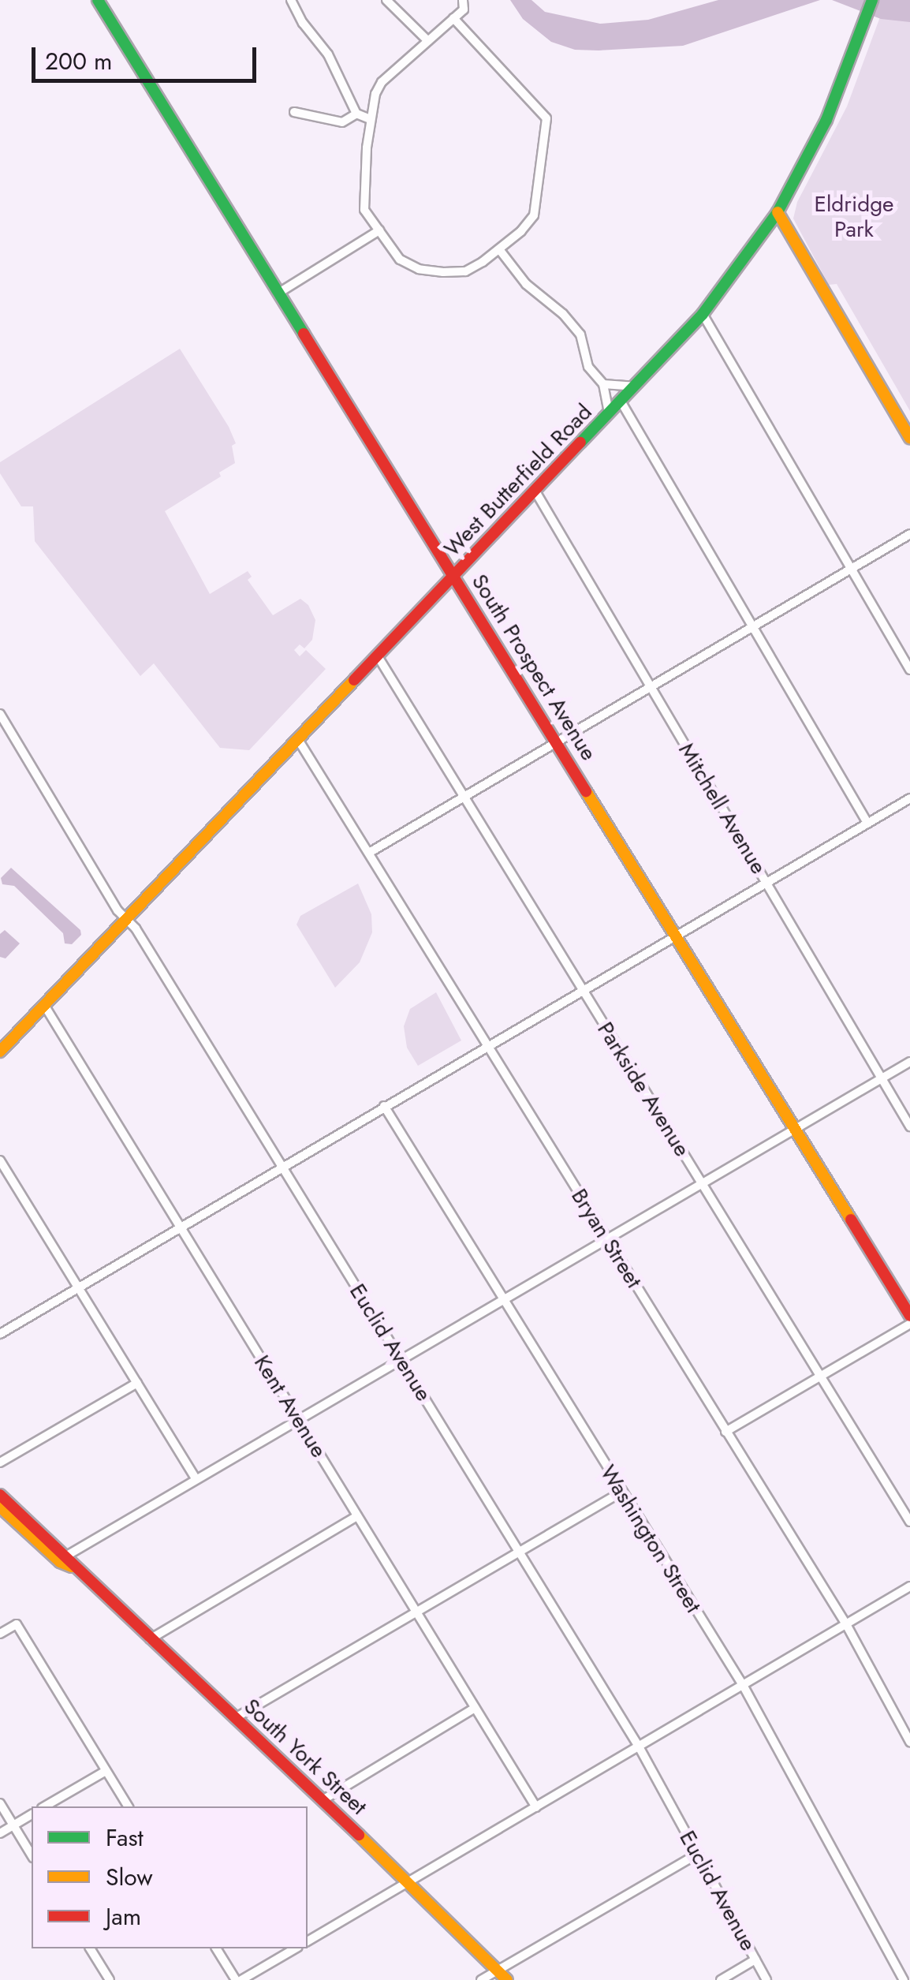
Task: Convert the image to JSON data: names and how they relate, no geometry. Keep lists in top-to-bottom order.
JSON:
{
  "streets": {
    "main road": ["West Butterfield Road", "South Prospect Avenue", "South York Street"],
    "street": [
      "Mitchell Avenue",
      "Parkside Avenue",
      "Bryan Street",
      "Euclid Avenue",
      "Kent Avenue",
      "Washington Street"
    ]
  },
  "crossings": [
    ["West Butterfield Road", "South Prospect Avenue"],
    ["West Butterfield Road", "Mitchell Avenue"],
    ["West Butterfield Road", "Parkside Avenue"],
    ["West Butterfield Road", "Bryan Street"],
    ["West Butterfield Road", "Euclid Avenue"],
    ["West Butterfield Road", "Kent Avenue"]
  ],
  "parks": ["Eldridge Park"],
  "legend": ["Fast", "Slow", "Jam"],
  "scale_bar": "200 m"
}
